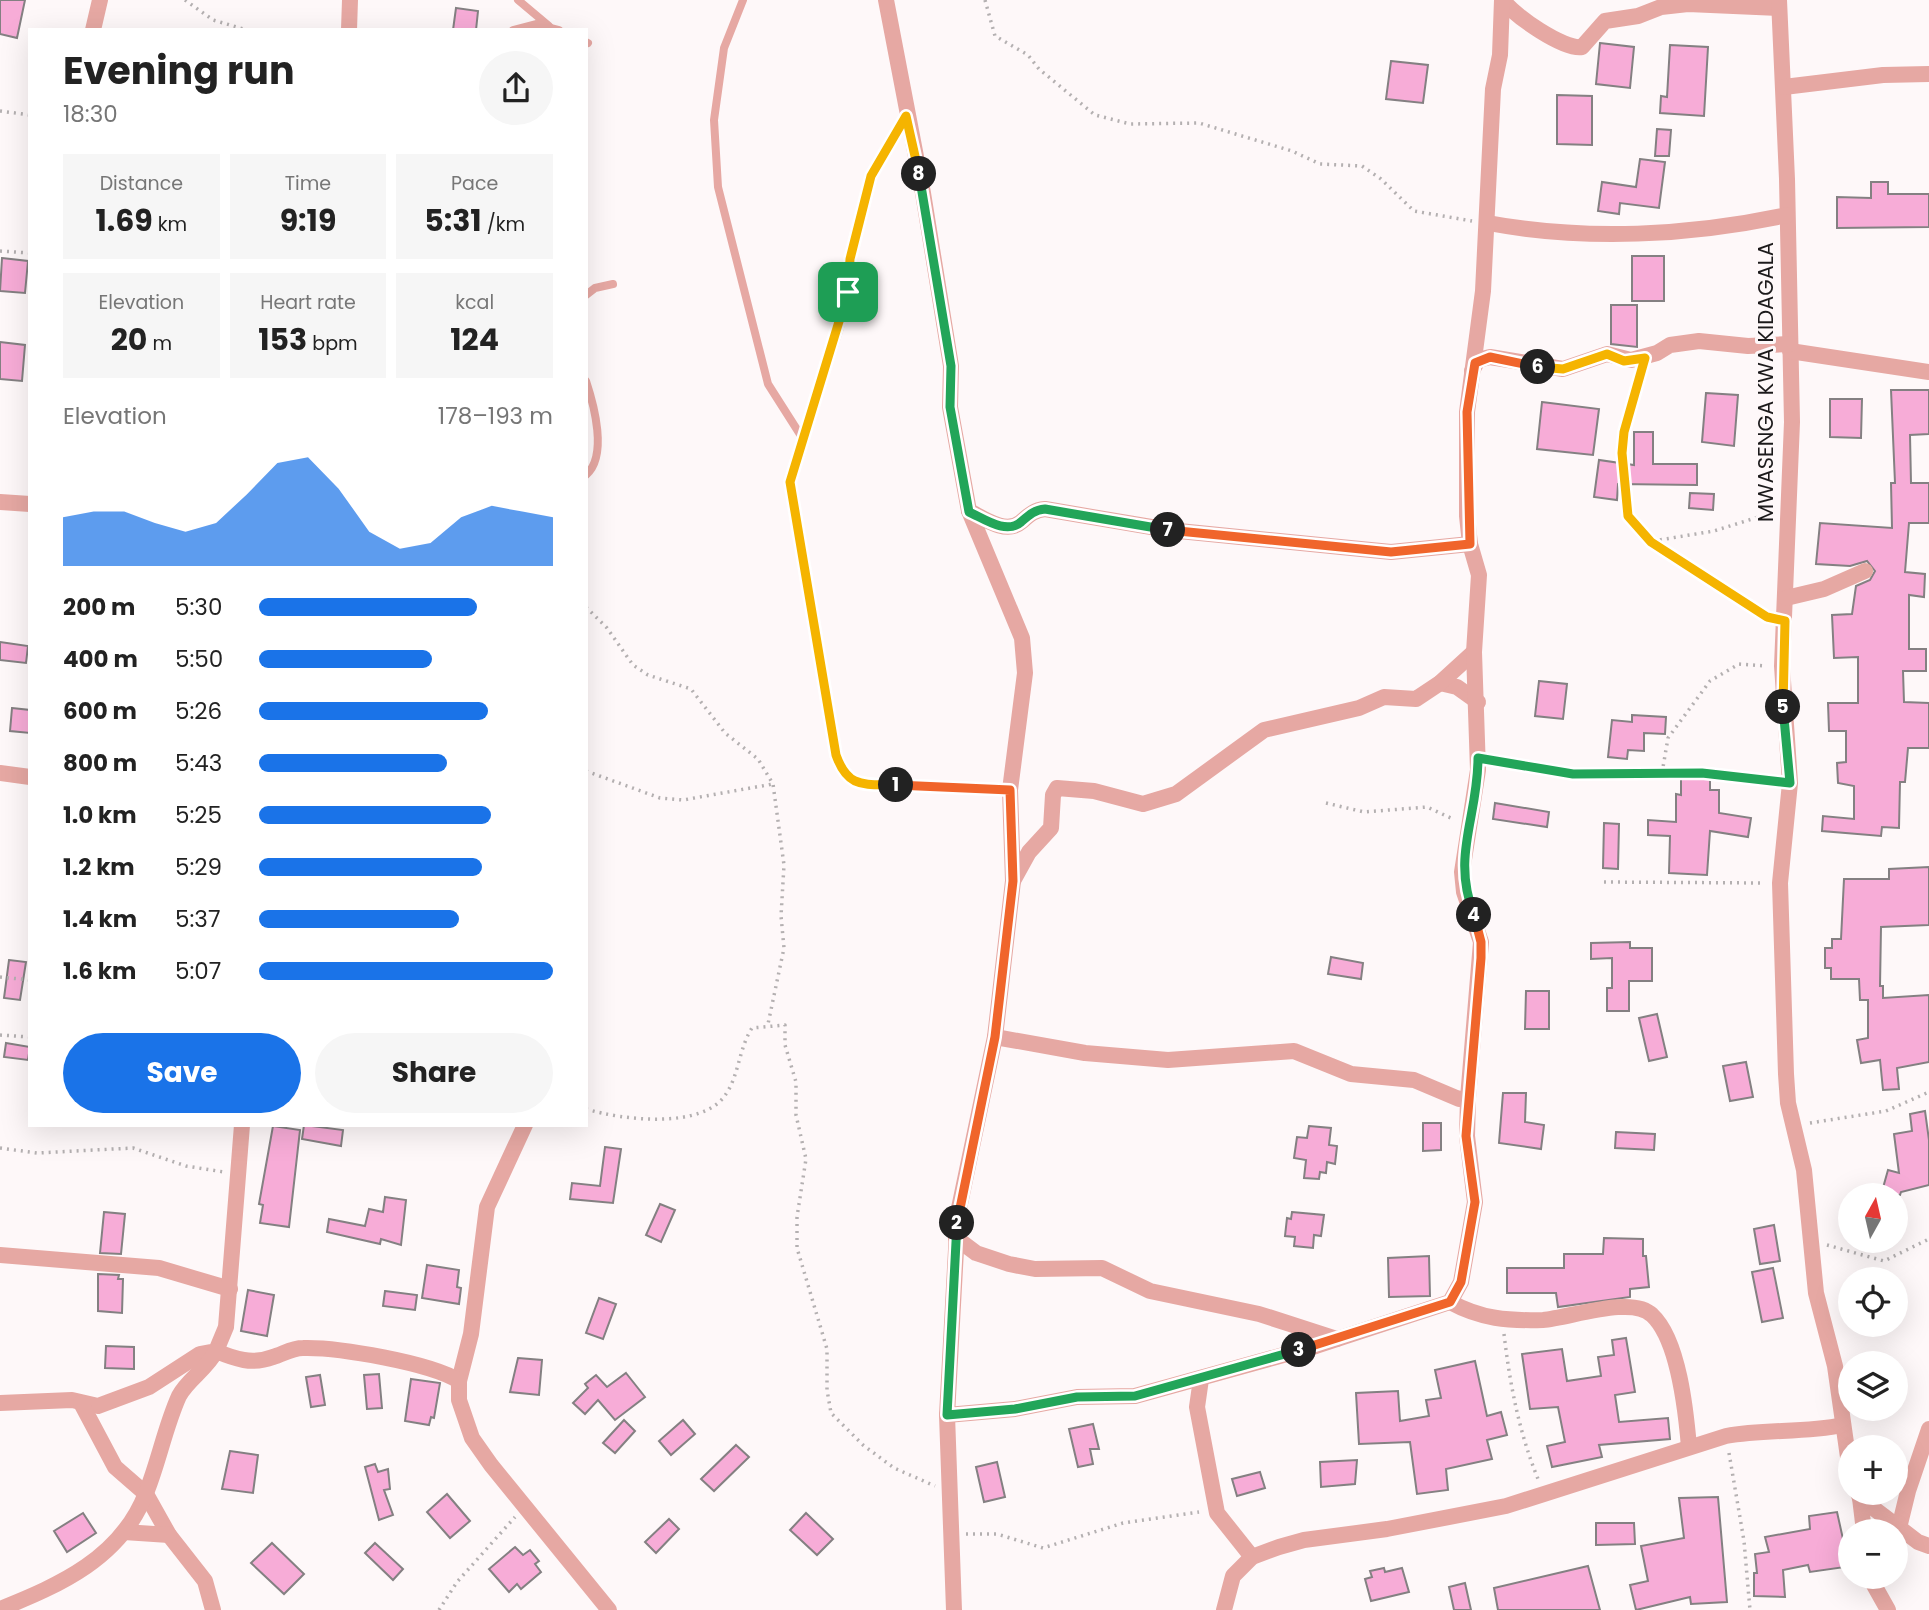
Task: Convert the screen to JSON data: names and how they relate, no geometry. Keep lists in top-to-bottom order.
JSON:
{
  "streets": {
    "street": ["MWASENGA KWA KIDAGALA"]
  },
  "north": "top",
  "page": {
    "heading": ["Evening run", "18:30"],
    "stats": [
      ["Distance", "1.69 km"],
      ["Time", "9:19"],
      ["Pace", "5:31 /km"],
      ["Elevation", "20 m"],
      ["Heart rate", "153 bpm"],
      ["kcal", "124"]
    ],
    "pins": [
      "8",
      "6",
      "7",
      "5",
      "1",
      "4",
      "2",
      "3"
    ],
    "chart": ["Elevation", "178–193 m"],
    "list": [
      {
        "name": "200 m",
        "note": "5:30"
      },
      {
        "name": "400 m",
        "note": "5:50"
      },
      {
        "name": "600 m",
        "note": "5:26"
      },
      {
        "name": "800 m",
        "note": "5:43"
      },
      {
        "name": "1.0 km",
        "note": "5:25"
      },
      {
        "name": "1.2 km",
        "note": "5:29"
      },
      {
        "name": "1.4 km",
        "note": "5:37"
      },
      {
        "name": "1.6 km",
        "note": "5:07"
      }
    ],
    "buttons": ["Save", "Share"],
    "map_buttons": ["+", "−"]
  }
}
